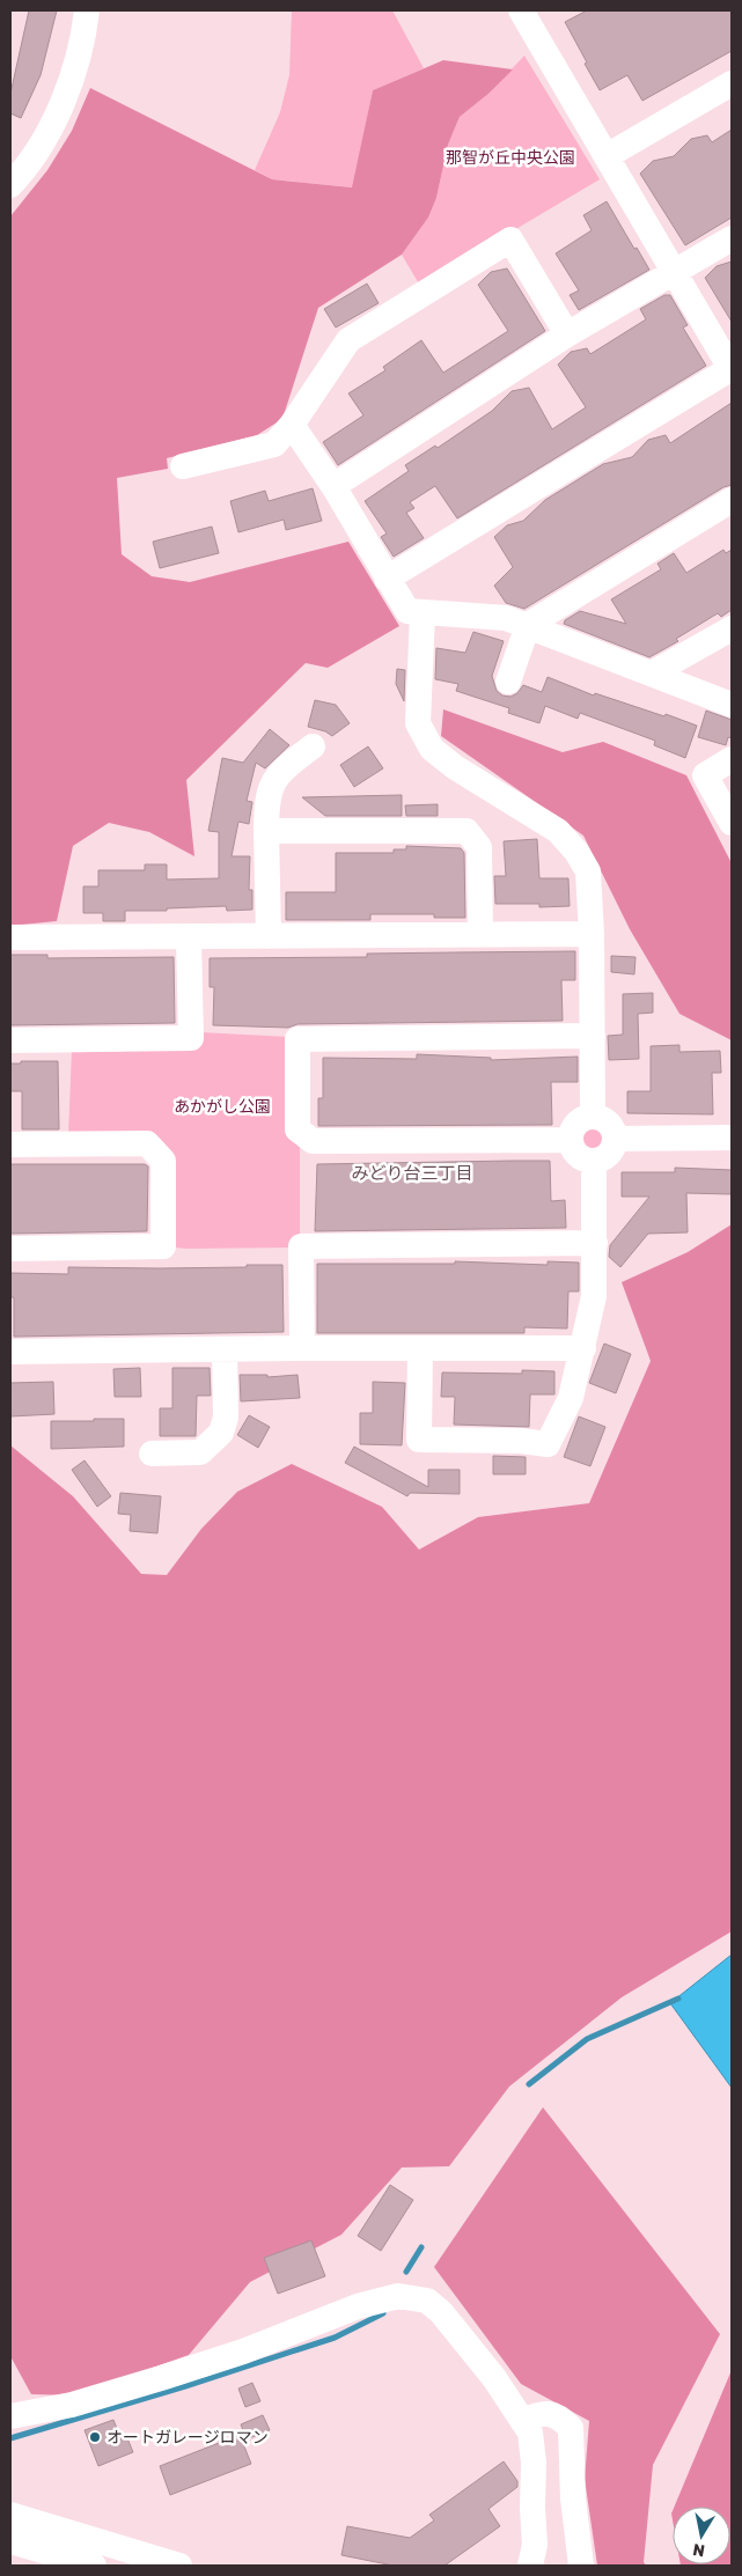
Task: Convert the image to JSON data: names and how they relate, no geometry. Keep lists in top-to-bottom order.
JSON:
{
  "districts": ["みどり台三丁目"],
  "parks": ["那智が丘中央公園", "あかがし公園"],
  "places": ["オートガレージロマン"],
  "north": "bottom"
}
